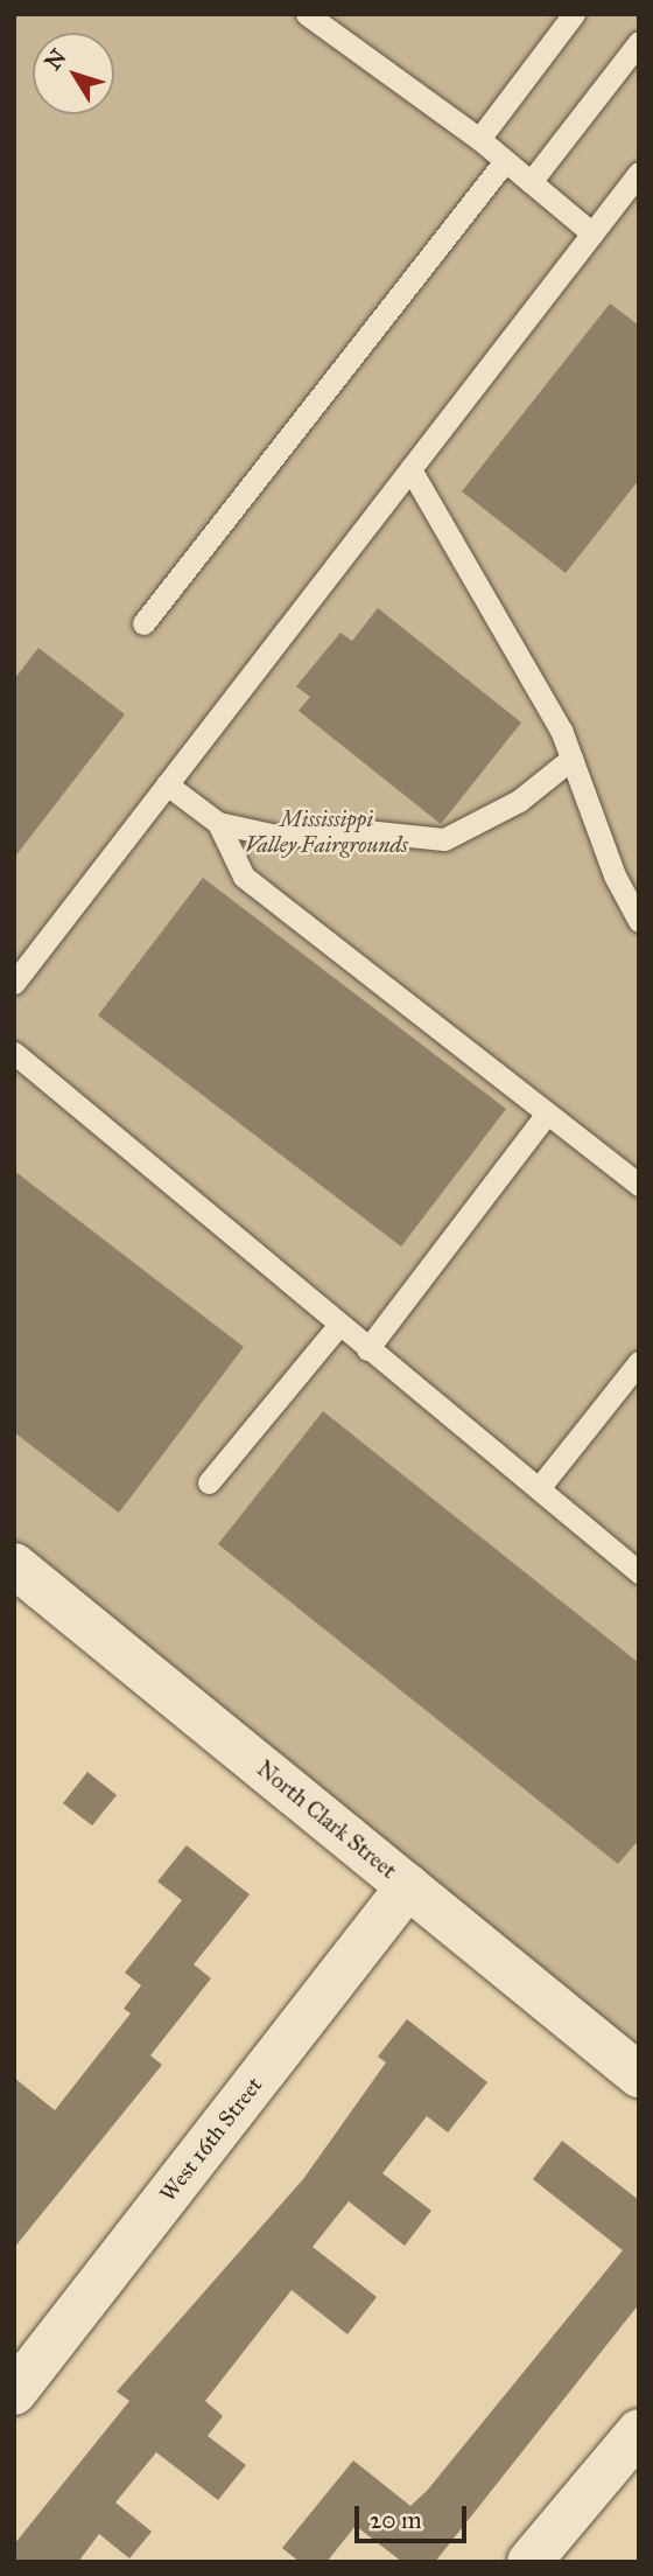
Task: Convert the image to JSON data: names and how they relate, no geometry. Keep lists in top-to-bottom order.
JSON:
{
  "streets": {
    "street": ["North Clark Street", "West 16th Street"]
  },
  "crossings": [
    ["North Clark Street", "West 16th Street"]
  ],
  "parks": ["Mississippi Valley Fairgrounds"],
  "scale_bar": "20 m",
  "north": "top left"
}
